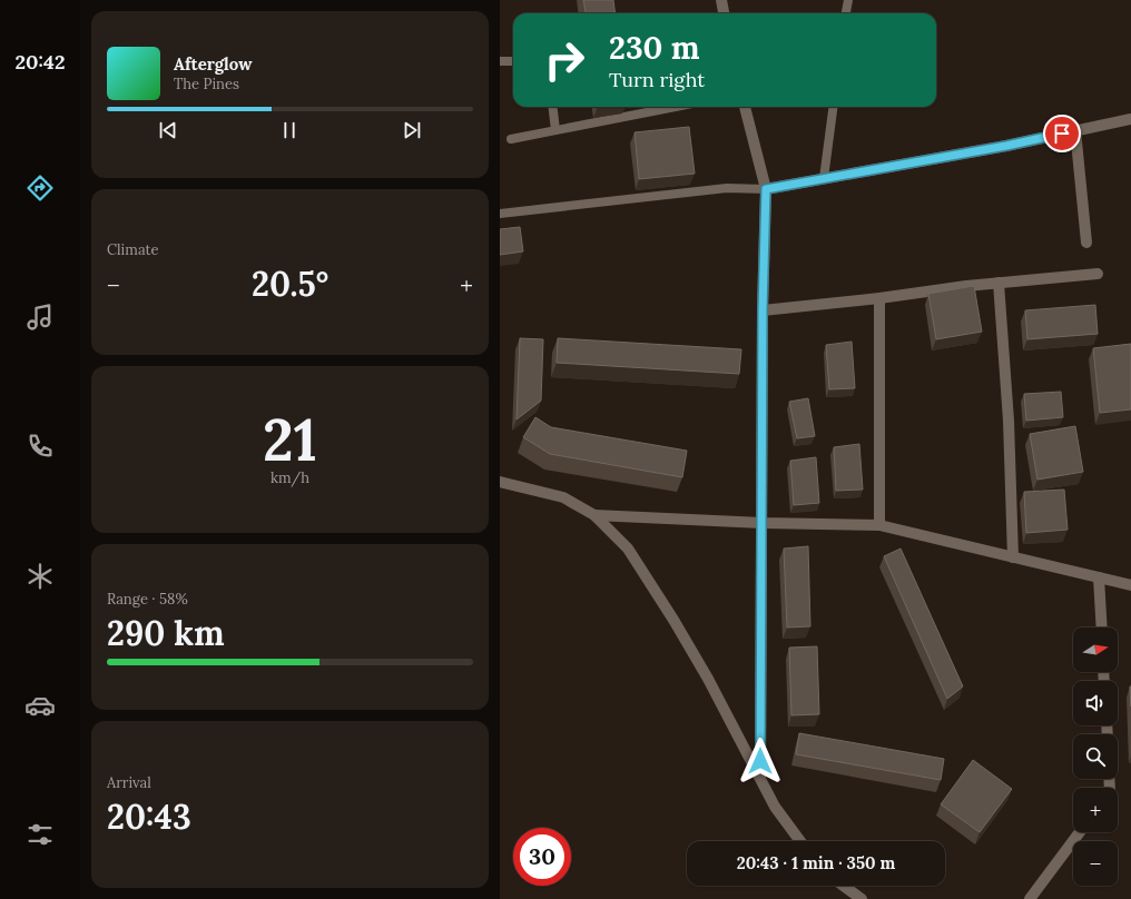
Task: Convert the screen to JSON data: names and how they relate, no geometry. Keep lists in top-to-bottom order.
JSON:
{
  "north": "right",
  "page": {
    "tabs": "20:42",
    "turn": ["230 m", "Turn right"],
    "song": ["Afterglow", "The Pines"],
    "tile": [
      "Climate",
      ["21", "km/h"],
      ["Range · 58%", "290 km"],
      ["Arrival", "20:43"]
    ],
    "heat": ["−", "20.5°", "+"],
    "map_buttons": ["+", "−"],
    "limit": "30",
    "trip": "20:43 · 1 min · 350 m"
  }
}
